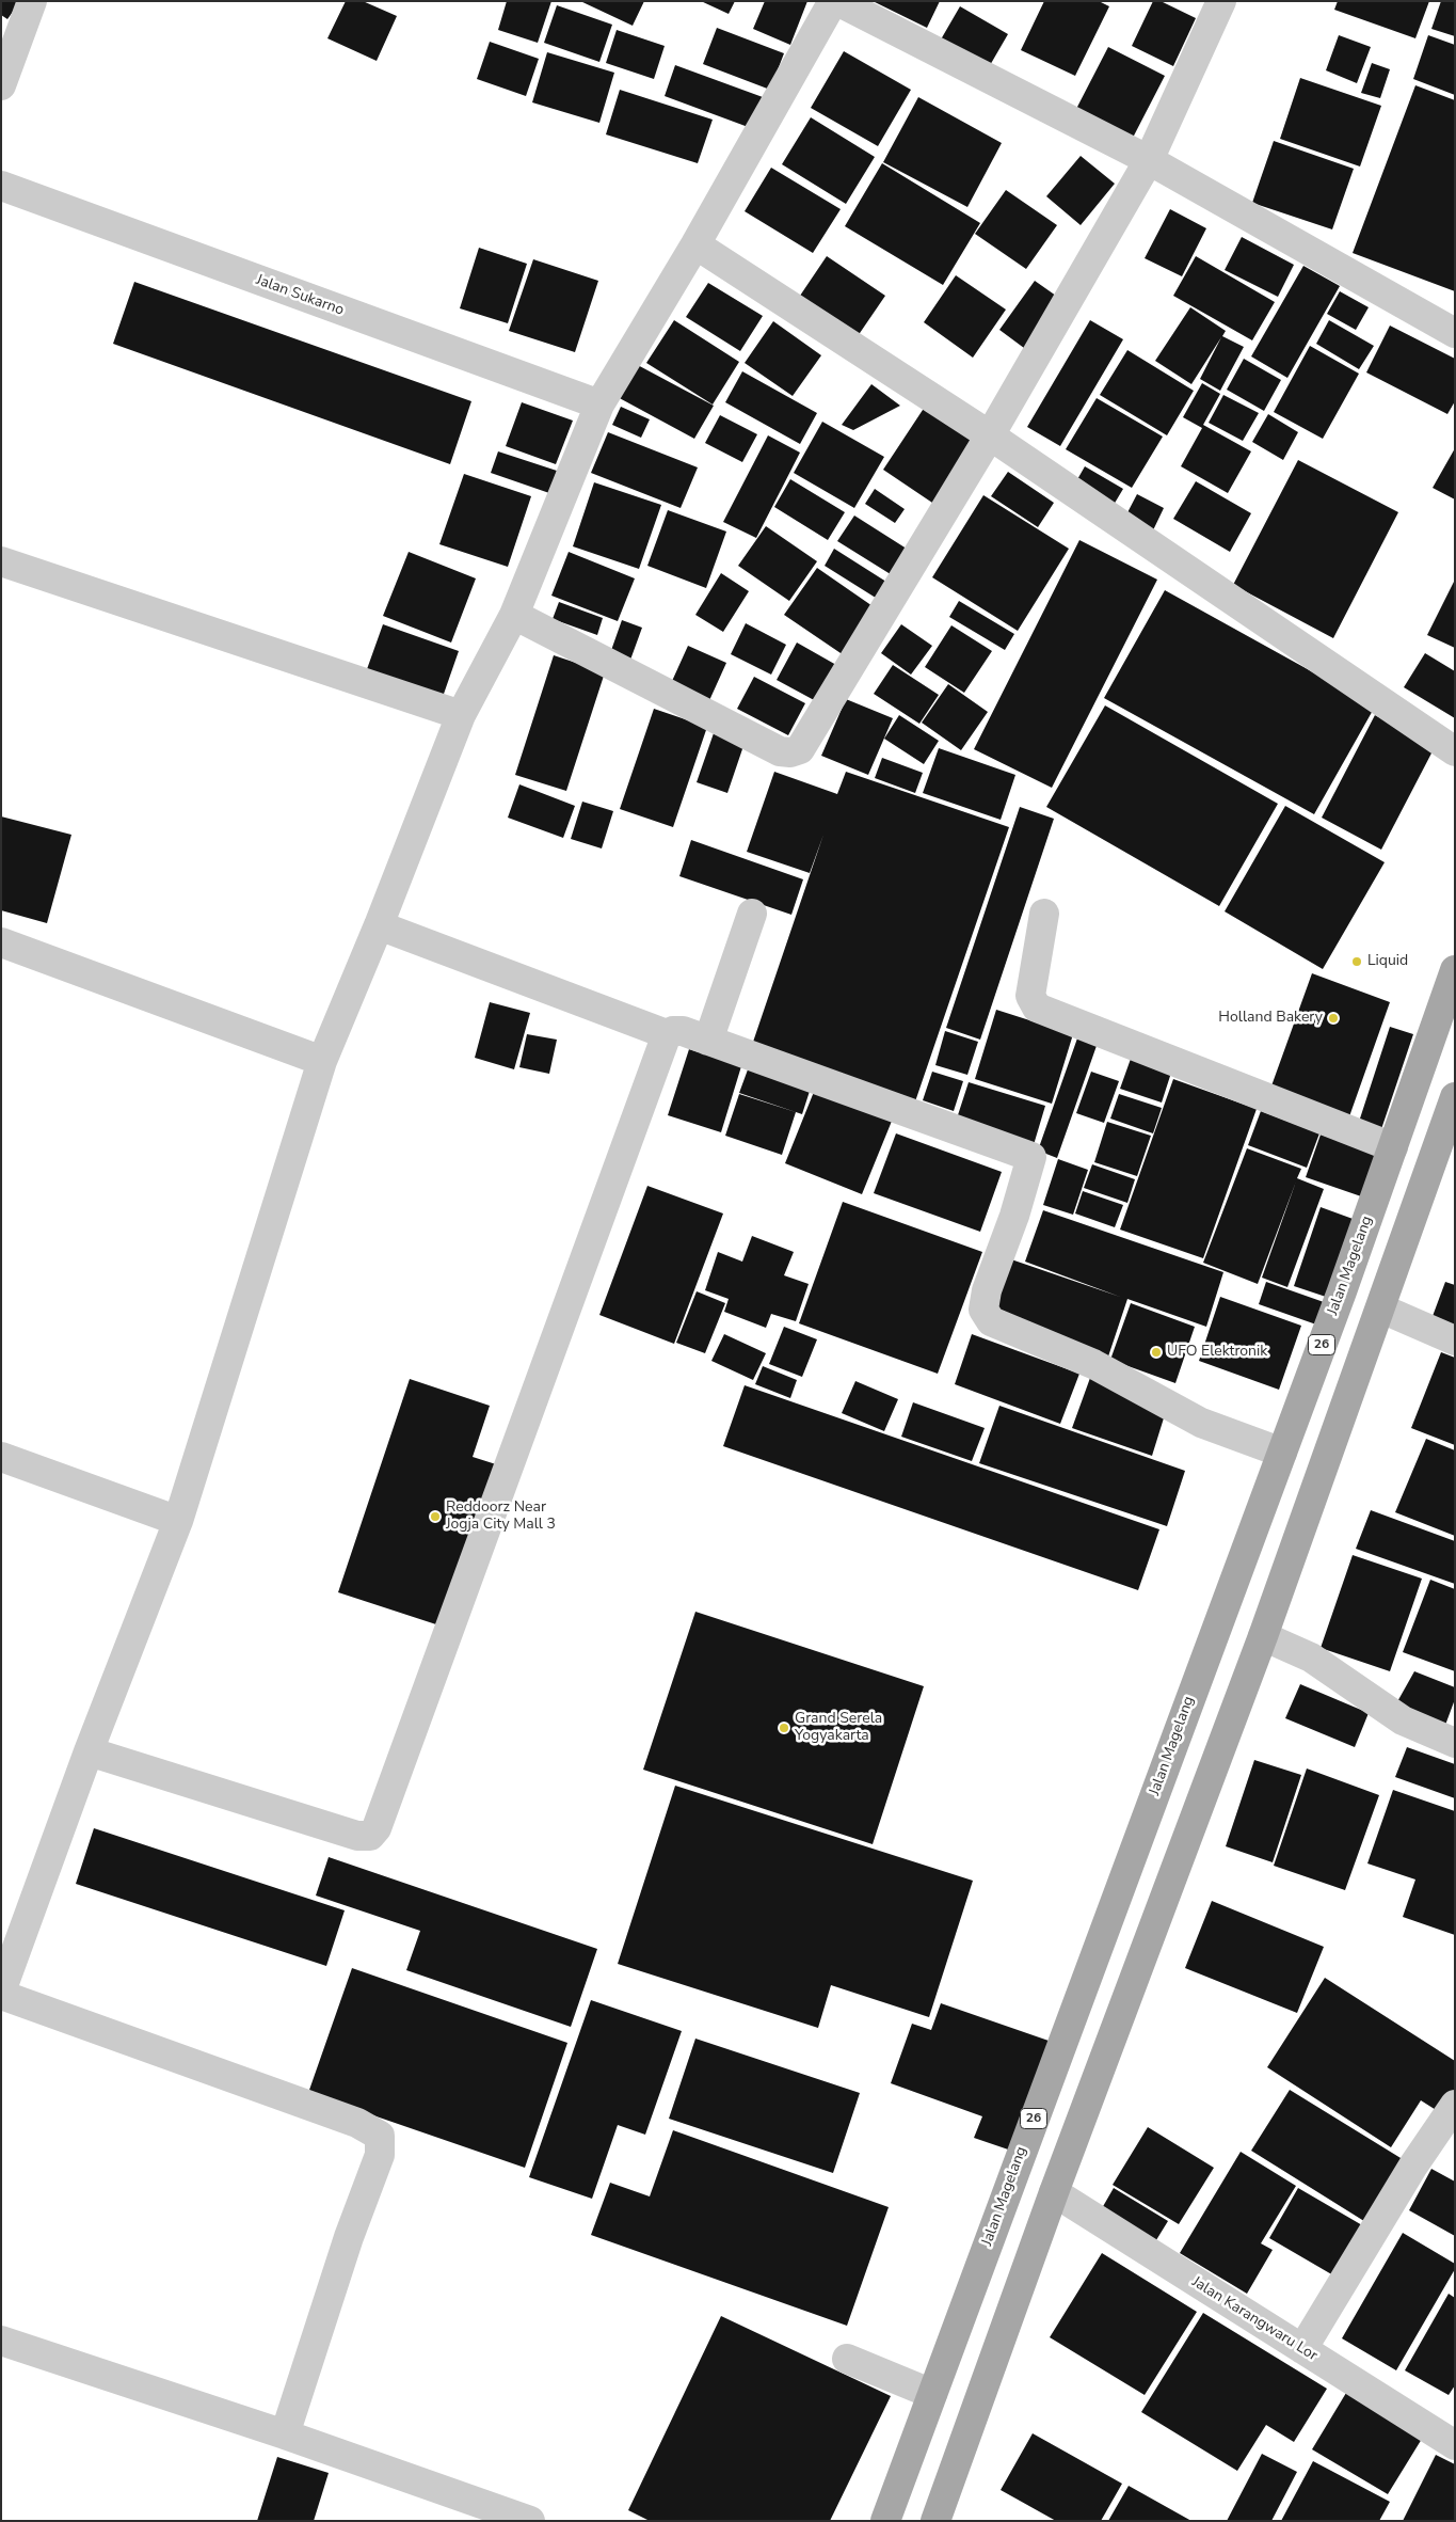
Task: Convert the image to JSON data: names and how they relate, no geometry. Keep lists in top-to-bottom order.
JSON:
{
  "streets": {
    "main road": ["Jalan Magelang", "26"],
    "street": ["Jalan Sukarno", "Jalan Karangwaru Lor"]
  },
  "places": [
    "Liquid",
    "Holland Bakery",
    "UFO Elektronik",
    "Reddoorz Near Jogja City Mall 3",
    "Grand Serela Yogyakarta"
  ]
}
